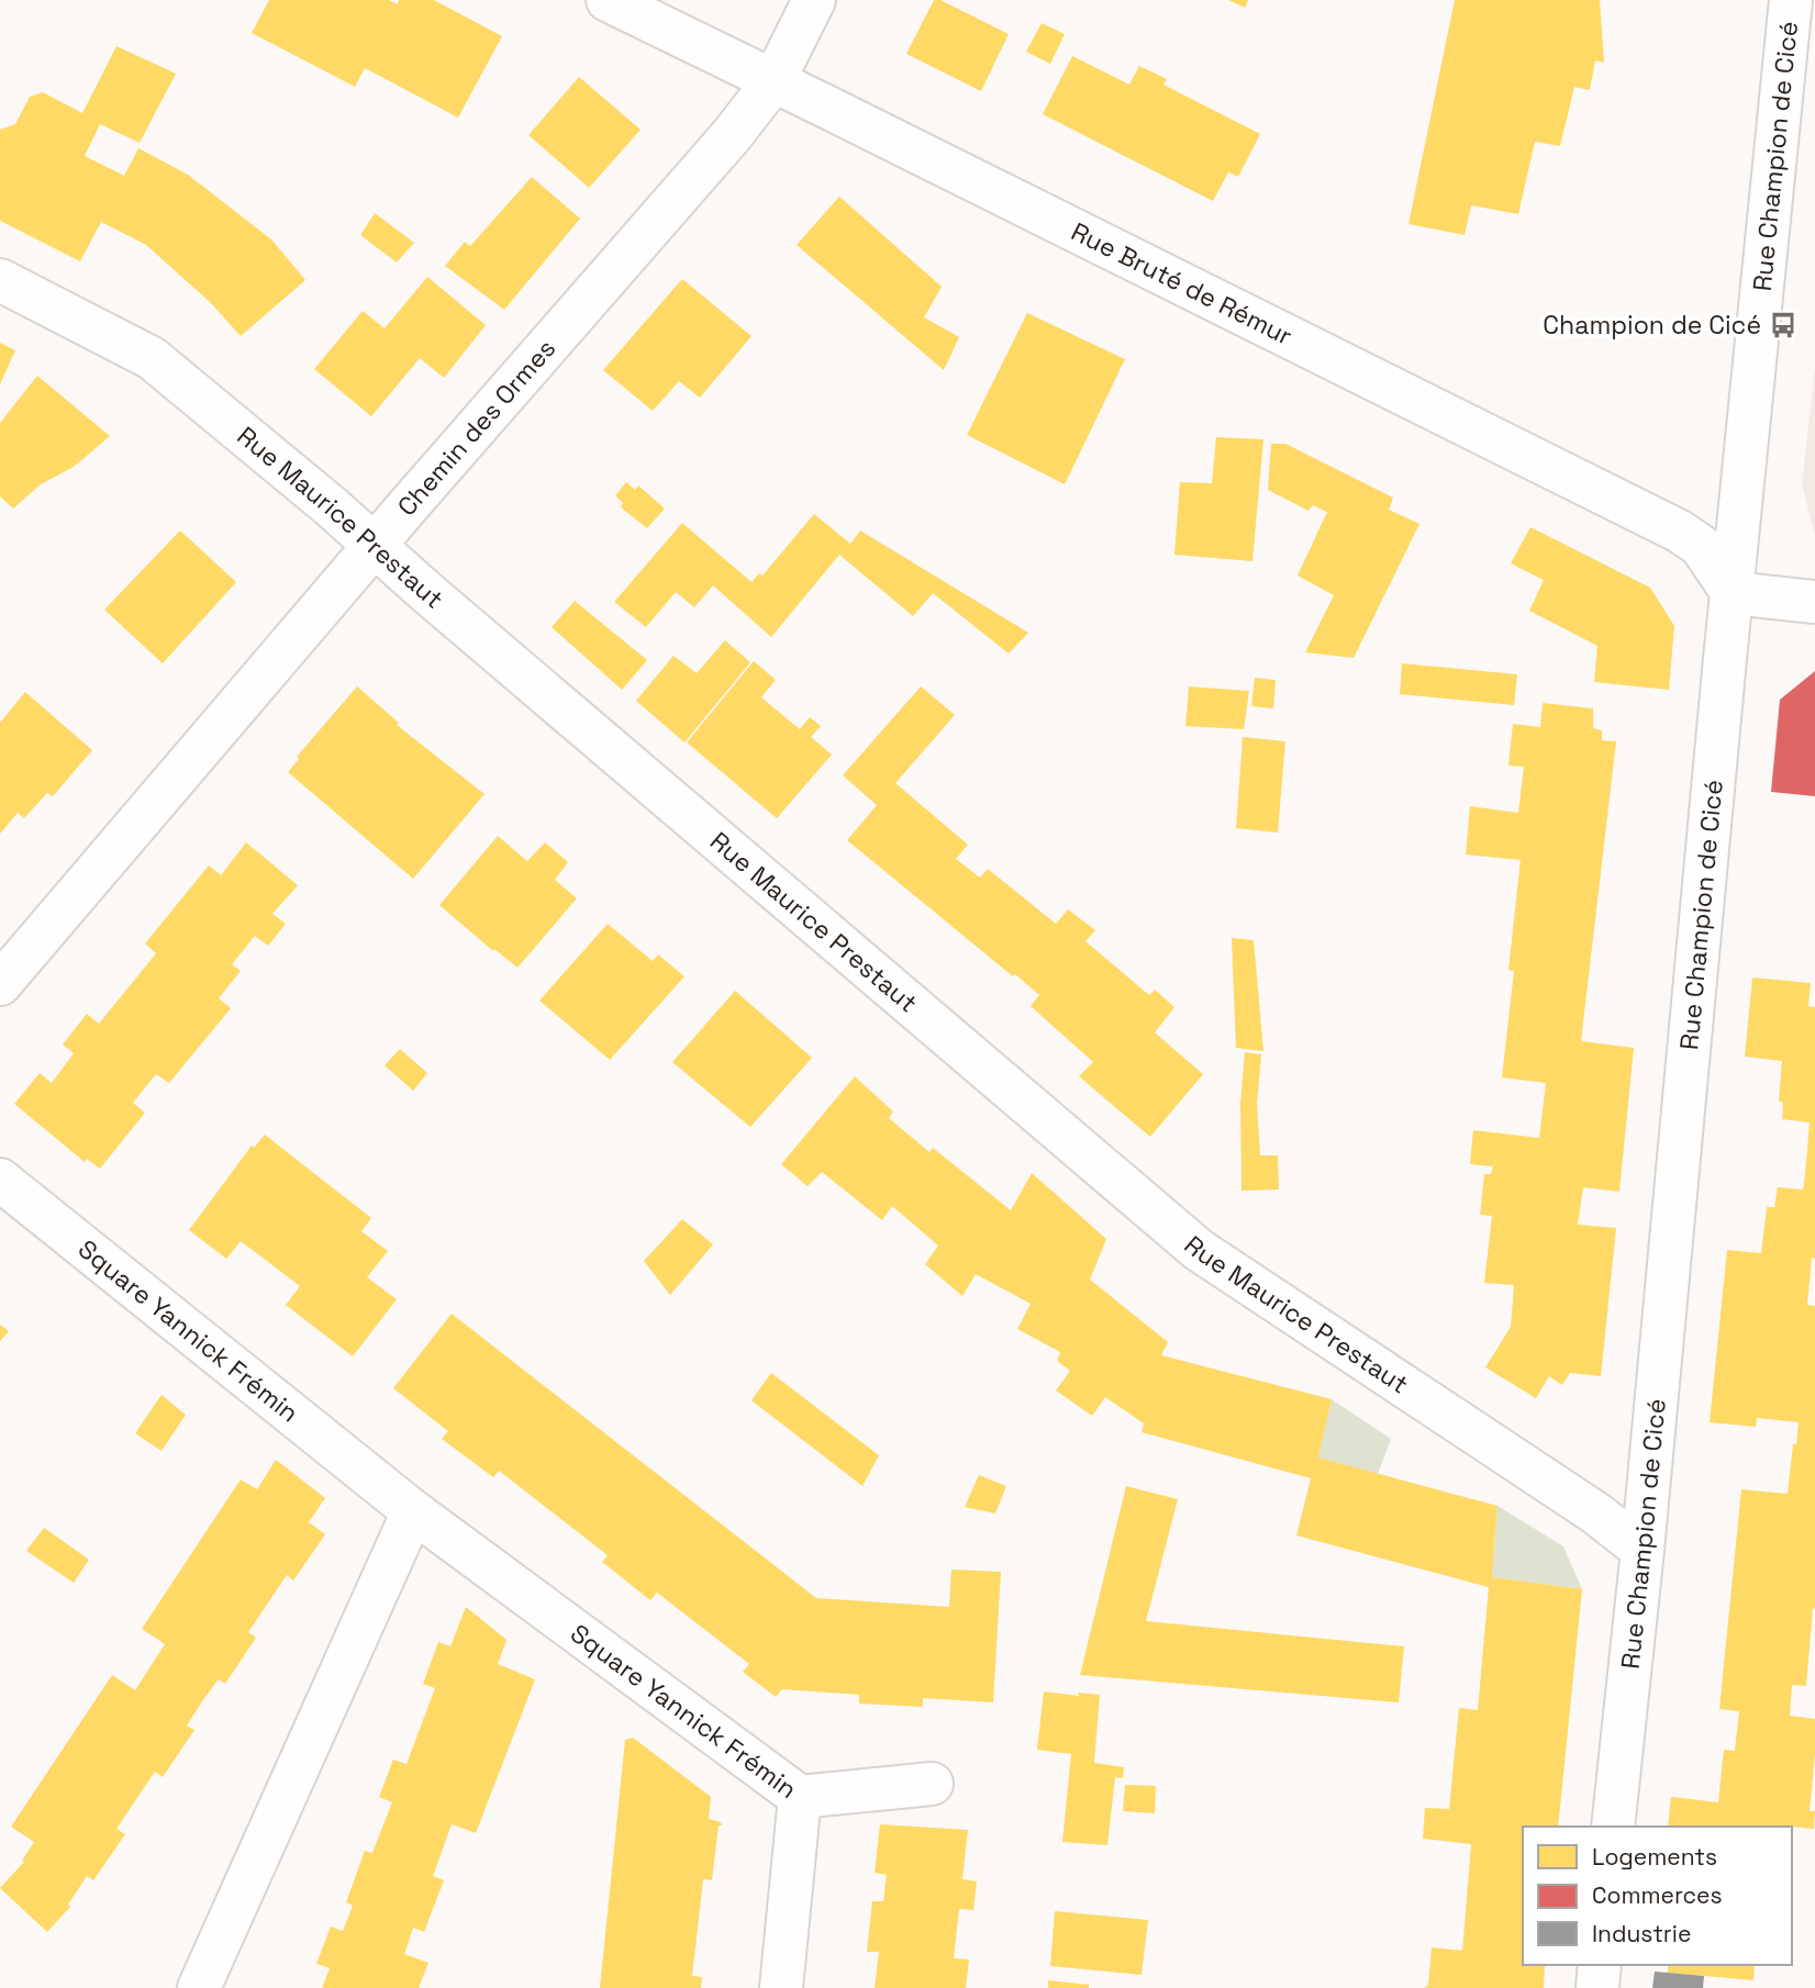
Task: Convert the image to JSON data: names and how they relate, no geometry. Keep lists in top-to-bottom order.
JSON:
{
  "streets": {
    "street": [
      "Rue Champion de Cicé",
      "Rue Bruté de Rémur",
      "Chemin des Ormes",
      "Rue Maurice Prestaut",
      "Square Yannick Frémin"
    ]
  },
  "crossings": [
    ["Rue Champion de Cicé", "Rue Bruté de Rémur"],
    ["Rue Champion de Cicé", "Rue Maurice Prestaut"],
    ["Rue Bruté de Rémur", "Chemin des Ormes"],
    ["Chemin des Ormes", "Rue Maurice Prestaut"]
  ],
  "places": {
    "bus stop": ["Champion de Cicé"]
  },
  "legend": ["Logements", "Commerces", "Industrie"]
}
